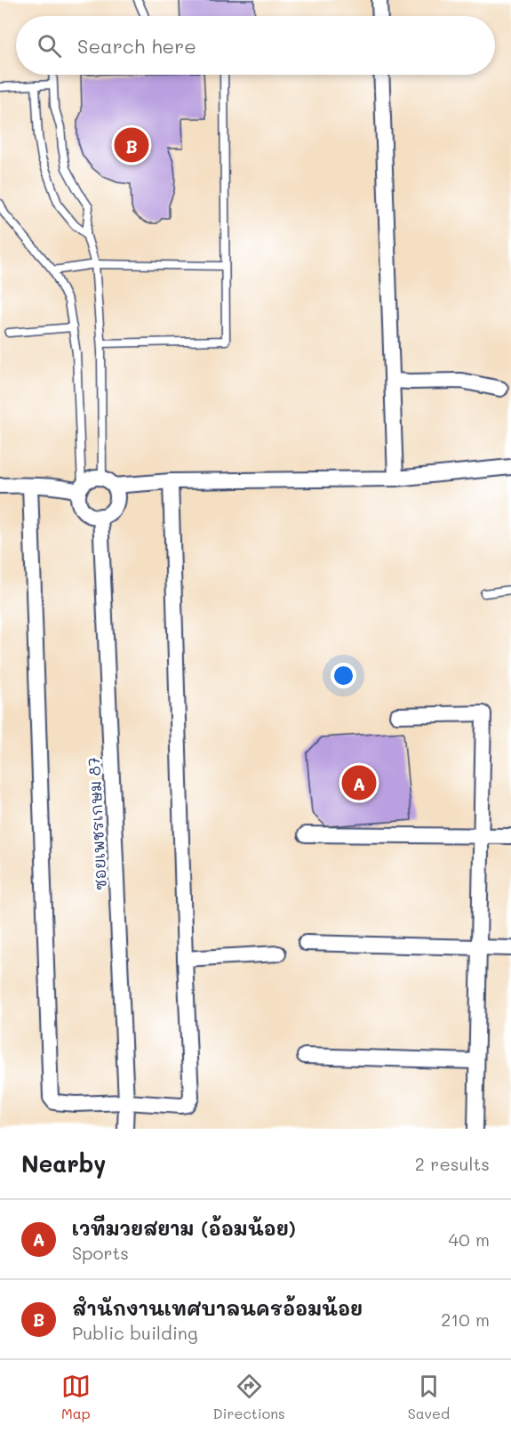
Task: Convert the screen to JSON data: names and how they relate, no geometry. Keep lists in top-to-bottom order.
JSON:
{
  "streets": {
    "street": ["ซอยเพชรเกษม 87"]
  },
  "page": {
    "search": "Search here",
    "pins": ["B", "A"],
    "heading": ["Nearby", "2 results"],
    "list": [
      {
        "mark": "A",
        "name": "เวทีมวยสยาม (อ้อมน้อย)",
        "note": "Sports",
        "value": "40 m"
      },
      {
        "mark": "B",
        "name": "สำนักงานเทศบาลนครอ้อมน้อย",
        "note": "Public building",
        "value": "210 m"
      }
    ],
    "nav": ["Map", "Directions", "Saved"]
  }
}
